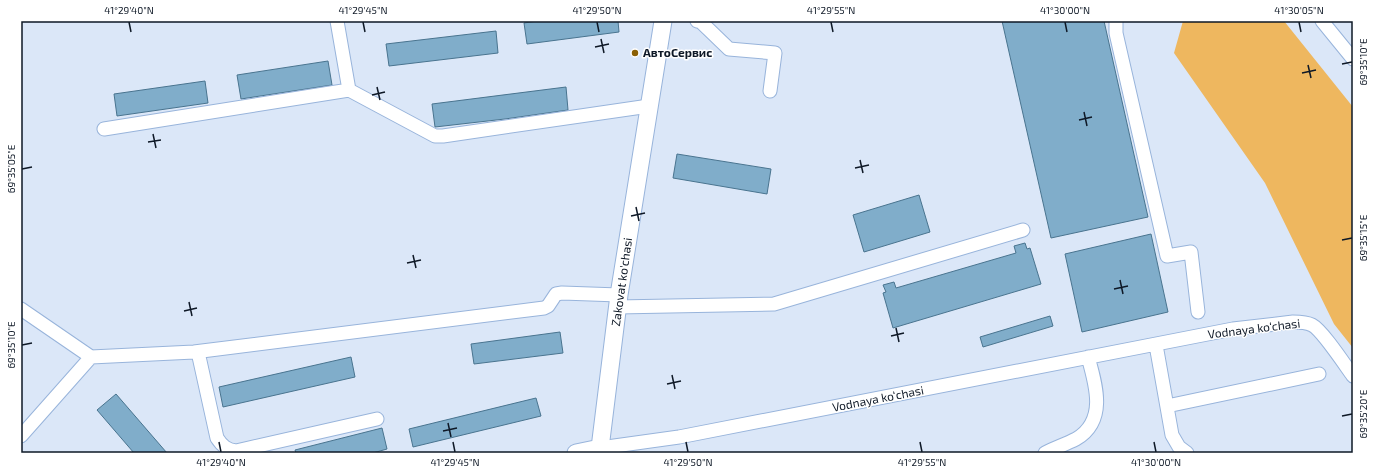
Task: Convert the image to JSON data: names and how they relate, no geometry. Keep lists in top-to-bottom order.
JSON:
{
  "streets": {
    "main road": ["Zakovat ko'chasi"],
    "street": ["Vodnaya ko‘chasi"]
  },
  "crossings": [
    ["Zakovat ko'chasi", "Vodnaya ko‘chasi"]
  ],
  "places": ["АвтоСервис"],
  "coordinates": [
    "41°29'40\"N",
    "41°29'45\"N",
    "41°29'50\"N",
    "41°29'55\"N",
    "41°30'00\"N",
    "41°30'05\"N",
    "69°35'10\"E",
    "69°35'05\"E",
    "69°35'15\"E",
    "69°35'20\"E"
  ]
}
